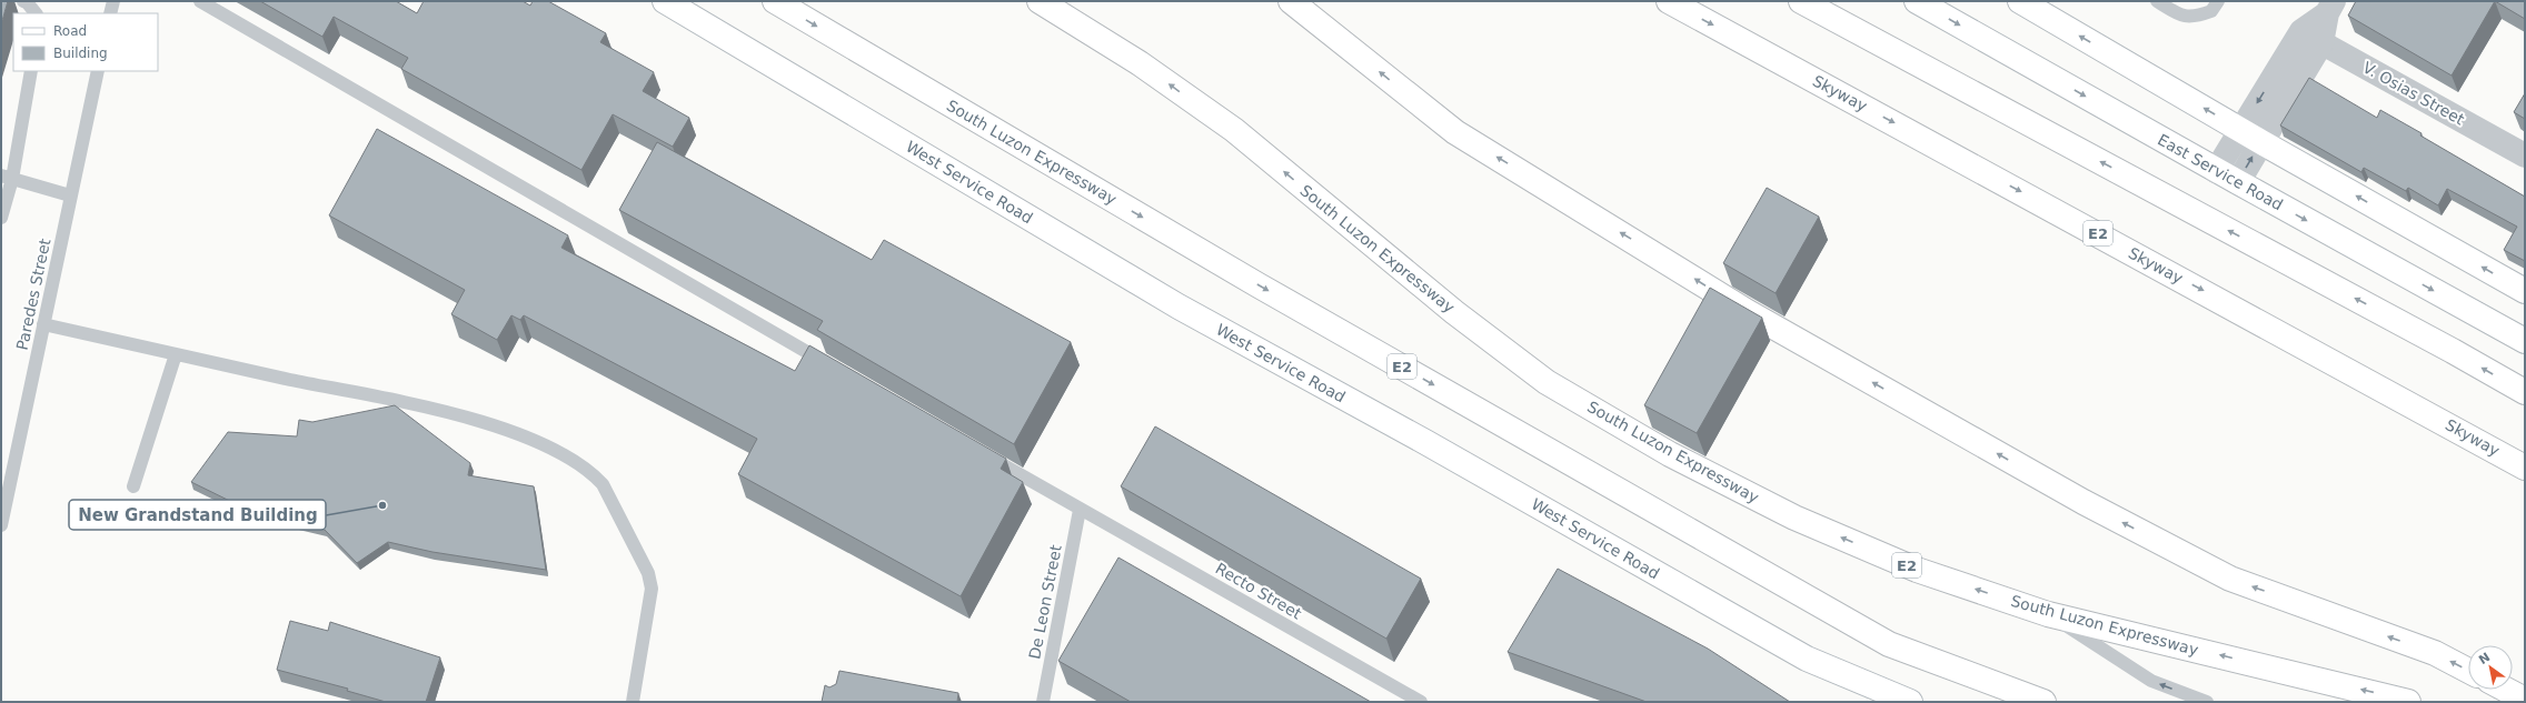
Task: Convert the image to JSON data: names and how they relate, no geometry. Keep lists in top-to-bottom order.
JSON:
{
  "streets": {
    "main road": [
      "Skyway",
      "South Luzon Expressway",
      "East Service Road",
      "West Service Road",
      "E2"
    ],
    "street": ["V. Osias Street"],
    "lane": ["Paredes Street", "Recto Street", "De Leon Street"]
  },
  "crossings": [
    ["Recto Street", "De Leon Street"]
  ],
  "places": ["New Grandstand Building"],
  "legend": ["Road", "Building"],
  "north": "top left"
}
